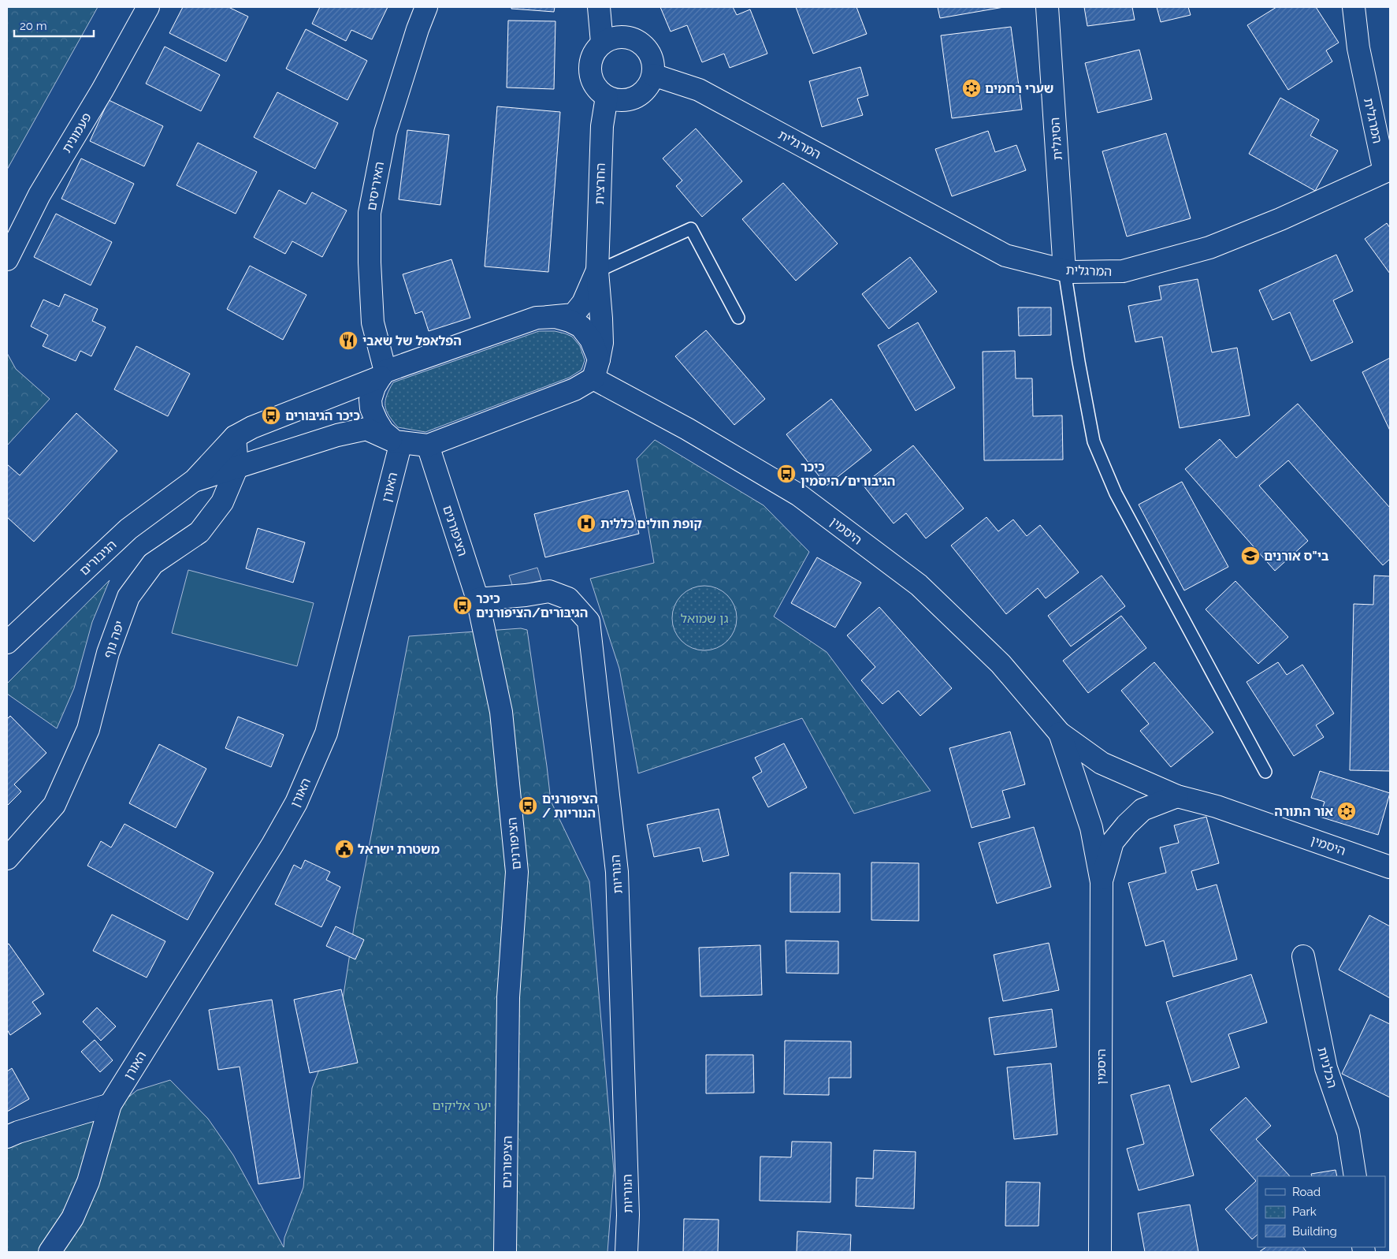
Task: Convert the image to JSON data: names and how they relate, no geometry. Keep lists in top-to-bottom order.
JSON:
{
  "streets": {
    "street": [
      "המרגלית",
      "פעמונית",
      "הסיגלית",
      "החרצית",
      "האיריסים",
      "האורן",
      "הציפורנים",
      "היסמין",
      "הגיבורים",
      "יפה נוף",
      "הנוריות",
      "הכלניות"
    ]
  },
  "crossings": [
    ["המרגלית", "הסיגלית"],
    ["המרגלית", "החרצית"],
    ["החרצית", "היסמין"],
    ["החרצית", "הגיבורים"],
    ["האיריסים", "הגיבורים"],
    ["האורן", "הגיבורים"],
    ["הציפורנים", "הגיבורים"],
    ["הציפורנים", "הנוריות"],
    ["הגיבורים", "יפה נוף"]
  ],
  "parks": ["גן שמואל", "יער אליקים"],
  "places": {
    "synagogue": ["שערי רחמים", "אור התורה"],
    "restaurant": ["הפלאפל של שאבי"],
    "bus stop": [
      "כיכר הגיבורים",
      "כיכר הגיבורים/היסמין",
      "כיכר הגיבורים/הציפורנים",
      "הציפורנים / הנוריות"
    ],
    "hospital": ["קופת חולים כללית"],
    "school or university": ["בי\"ס אורנים"],
    "public building": ["משטרת ישראל"]
  },
  "legend": ["Road", "Park", "Building"],
  "scale_bar": "20 m"
}
